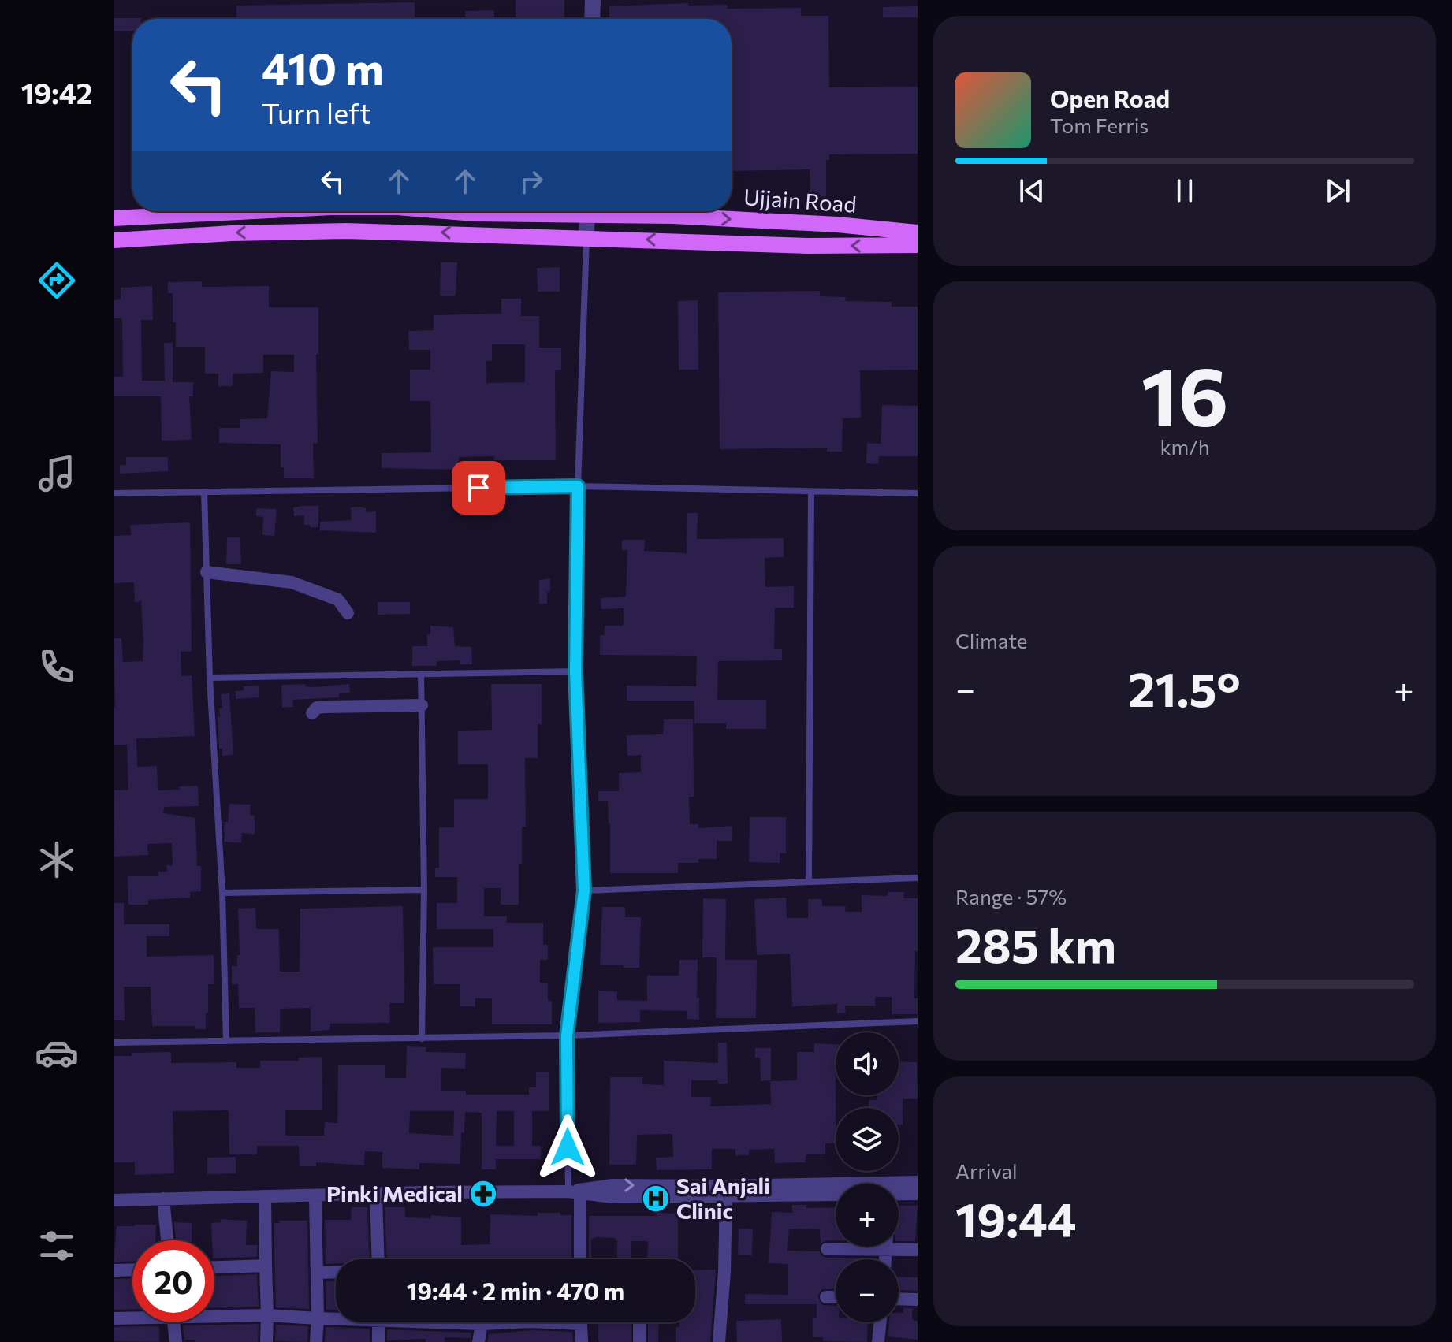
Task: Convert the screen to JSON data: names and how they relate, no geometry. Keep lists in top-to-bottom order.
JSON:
{
  "streets": {
    "main road": ["Ujjain Road"]
  },
  "places": {
    "pharmacy": ["Pinki Medical"],
    "hospital": ["Sai Anjali Clinic"]
  },
  "page": {
    "tabs": "19:42",
    "turn": ["410 m", "Turn left"],
    "song": ["Open Road", "Tom Ferris"],
    "tile": [
      ["16", "km/h"],
      "Climate",
      ["Range · 57%", "285 km"],
      ["Arrival", "19:44"]
    ],
    "heat": ["−", "21.5°", "+"],
    "map_buttons": ["+", "−"],
    "limit": "20",
    "trip": "19:44 · 2 min · 470 m"
  }
}
